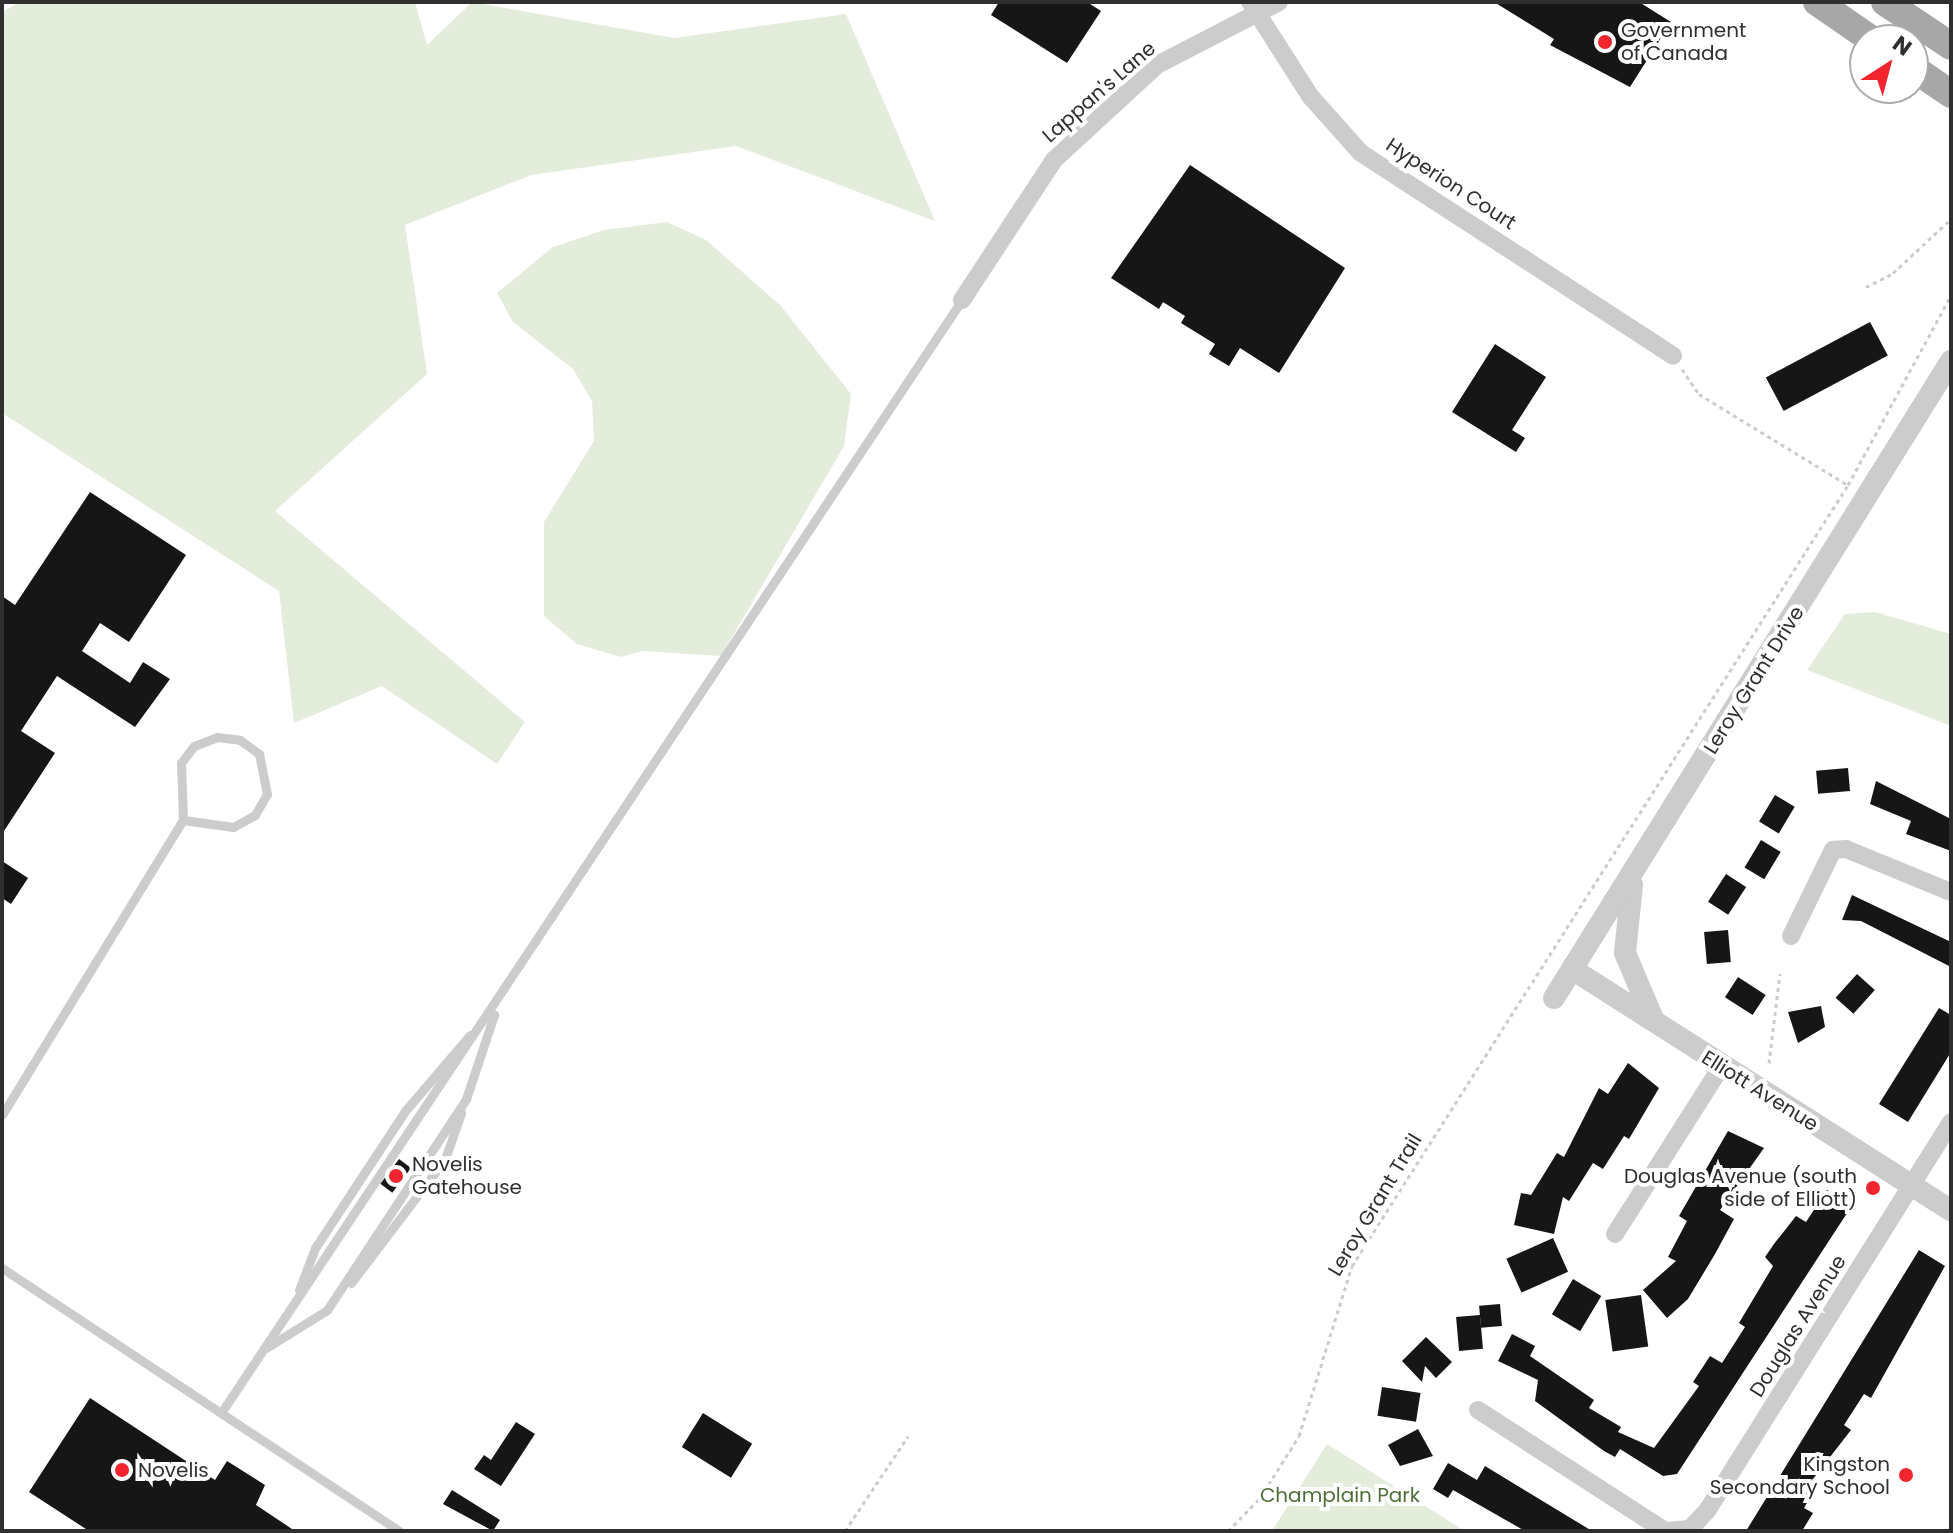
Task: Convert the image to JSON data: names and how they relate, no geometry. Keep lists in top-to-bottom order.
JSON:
{
  "streets": {
    "street": [
      "Lappan's Lane",
      "Hyperion Court",
      "Leroy Grant Drive",
      "Elliott Avenue",
      "Douglas Avenue"
    ],
    "path": ["Leroy Grant Trail"]
  },
  "crossings": [
    ["Lappan's Lane", "Hyperion Court"],
    ["Leroy Grant Drive", "Elliott Avenue"],
    ["Elliott Avenue", "Douglas Avenue"]
  ],
  "parks": ["Champlain Park"],
  "places": [
    "Government of Canada",
    "Novelis Gatehouse",
    "Douglas Avenue (south side of Elliott)",
    "Novelis",
    "Kingston Secondary School"
  ],
  "north": "top right"
}
